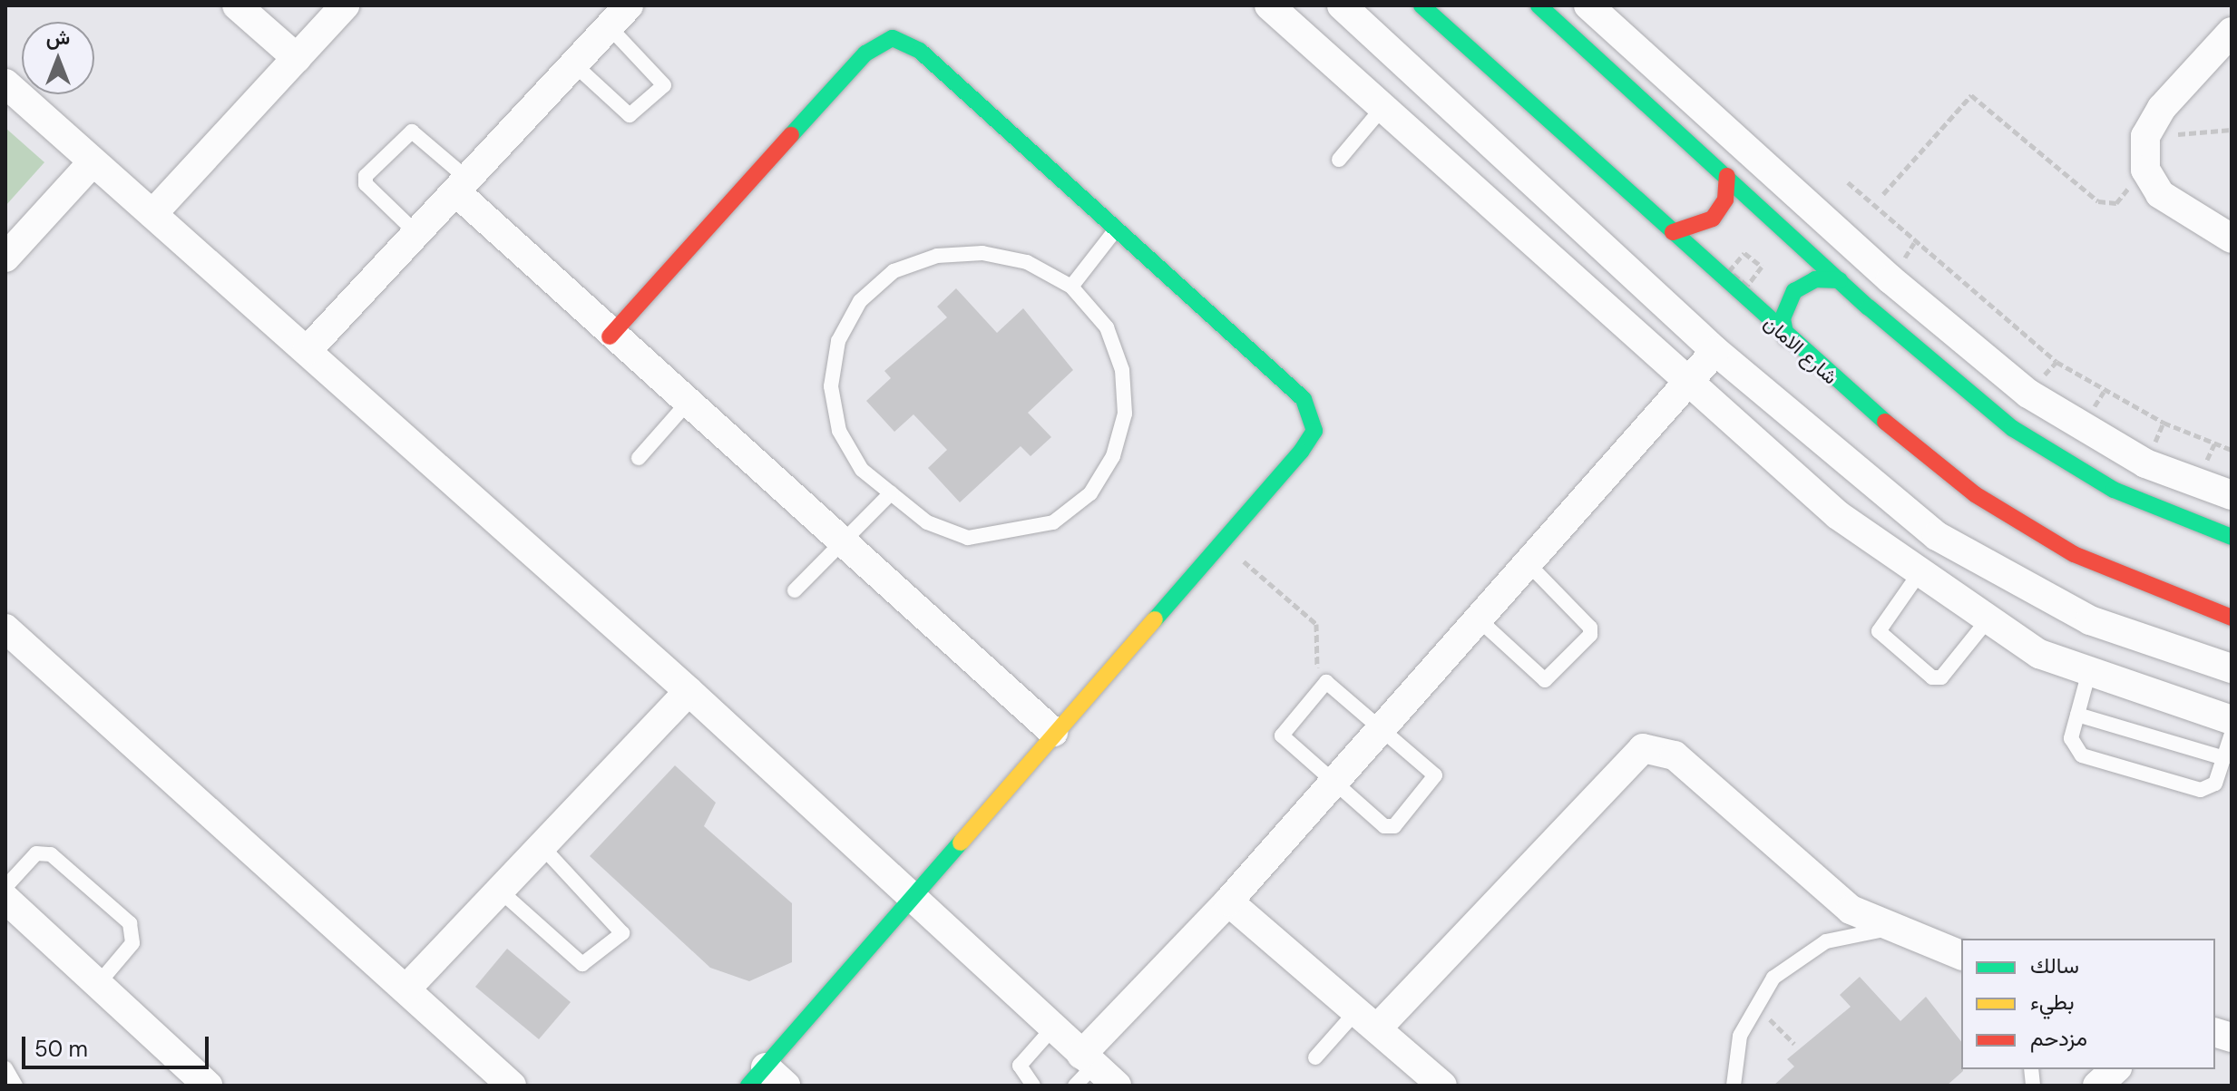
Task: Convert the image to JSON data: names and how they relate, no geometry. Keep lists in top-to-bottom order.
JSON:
{
  "streets": {
    "street": ["شارع الامان"]
  },
  "legend": ["سالك", "بطيء", "مزدحم"],
  "scale_bar": "50 m",
  "north": "top"
}
